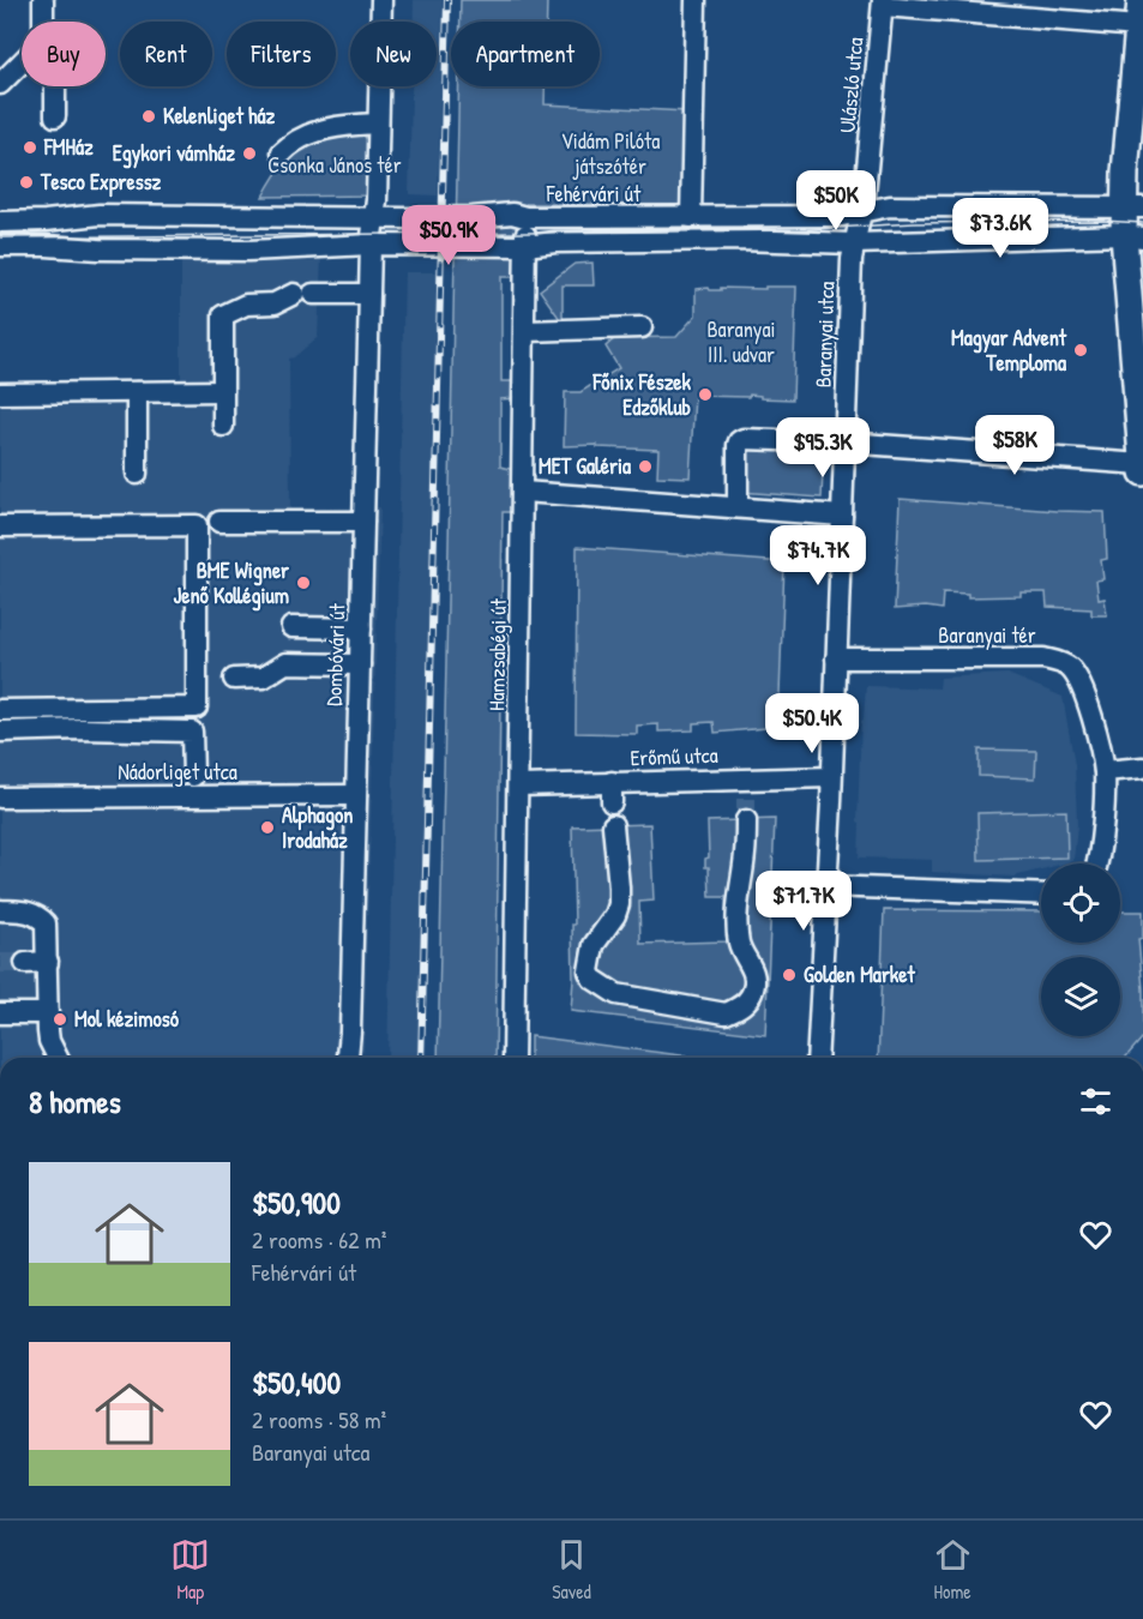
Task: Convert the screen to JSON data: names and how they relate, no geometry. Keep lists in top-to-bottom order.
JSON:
{
  "streets": {
    "street": [
      "Ulászló utca",
      "Fehérvári út",
      "Baranyai utca",
      "Baranyai tér",
      "Dombóvári út",
      "Hamzsabégi út",
      "Erőmű utca",
      "Nádorliget utca"
    ]
  },
  "crossings": [
    ["Ulászló utca", "Fehérvári út"],
    ["Ulászló utca", "Baranyai utca"],
    ["Fehérvári út", "Baranyai utca"],
    ["Fehérvári út", "Dombóvári út"],
    ["Fehérvári út", "Hamzsabégi út"],
    ["Baranyai utca", "Baranyai tér"],
    ["Baranyai utca", "Erőmű utca"],
    ["Dombóvári út", "Nádorliget utca"],
    ["Hamzsabégi út", "Erőmű utca"]
  ],
  "parks": ["Vidám Pilóta játszótér", "Csonka János tér", "Baranyai III. udvar"],
  "places": [
    "Kelenliget ház",
    "FMHáz",
    "Egykori vámház",
    "Tesco Expressz",
    "Magyar Advent Temploma",
    "Főnix Fészek Edzőklub",
    "MET Galéria",
    "BME Wigner Jenő Kollégium",
    "Alphagon Irodaház",
    "Golden Market",
    "Mol kézimosó"
  ],
  "page": {
    "chip": [
      "Buy",
      "Rent",
      "Filters",
      "New",
      "Apartment"
    ],
    "price": [
      "$50K",
      "$73.6K",
      "$50.9K",
      "$58K",
      "$95.3K",
      "$74.7K",
      "$50.4K",
      "$71.7K"
    ],
    "heading": "8 homes",
    "list": [
      {
        "name": "$50,900",
        "note": "2 rooms · 62 m² · Fehérvári út"
      },
      {
        "name": "$50,400",
        "note": "2 rooms · 58 m² · Baranyai utca"
      }
    ],
    "tabs": ["Map", "Saved", "Home"]
  }
}
